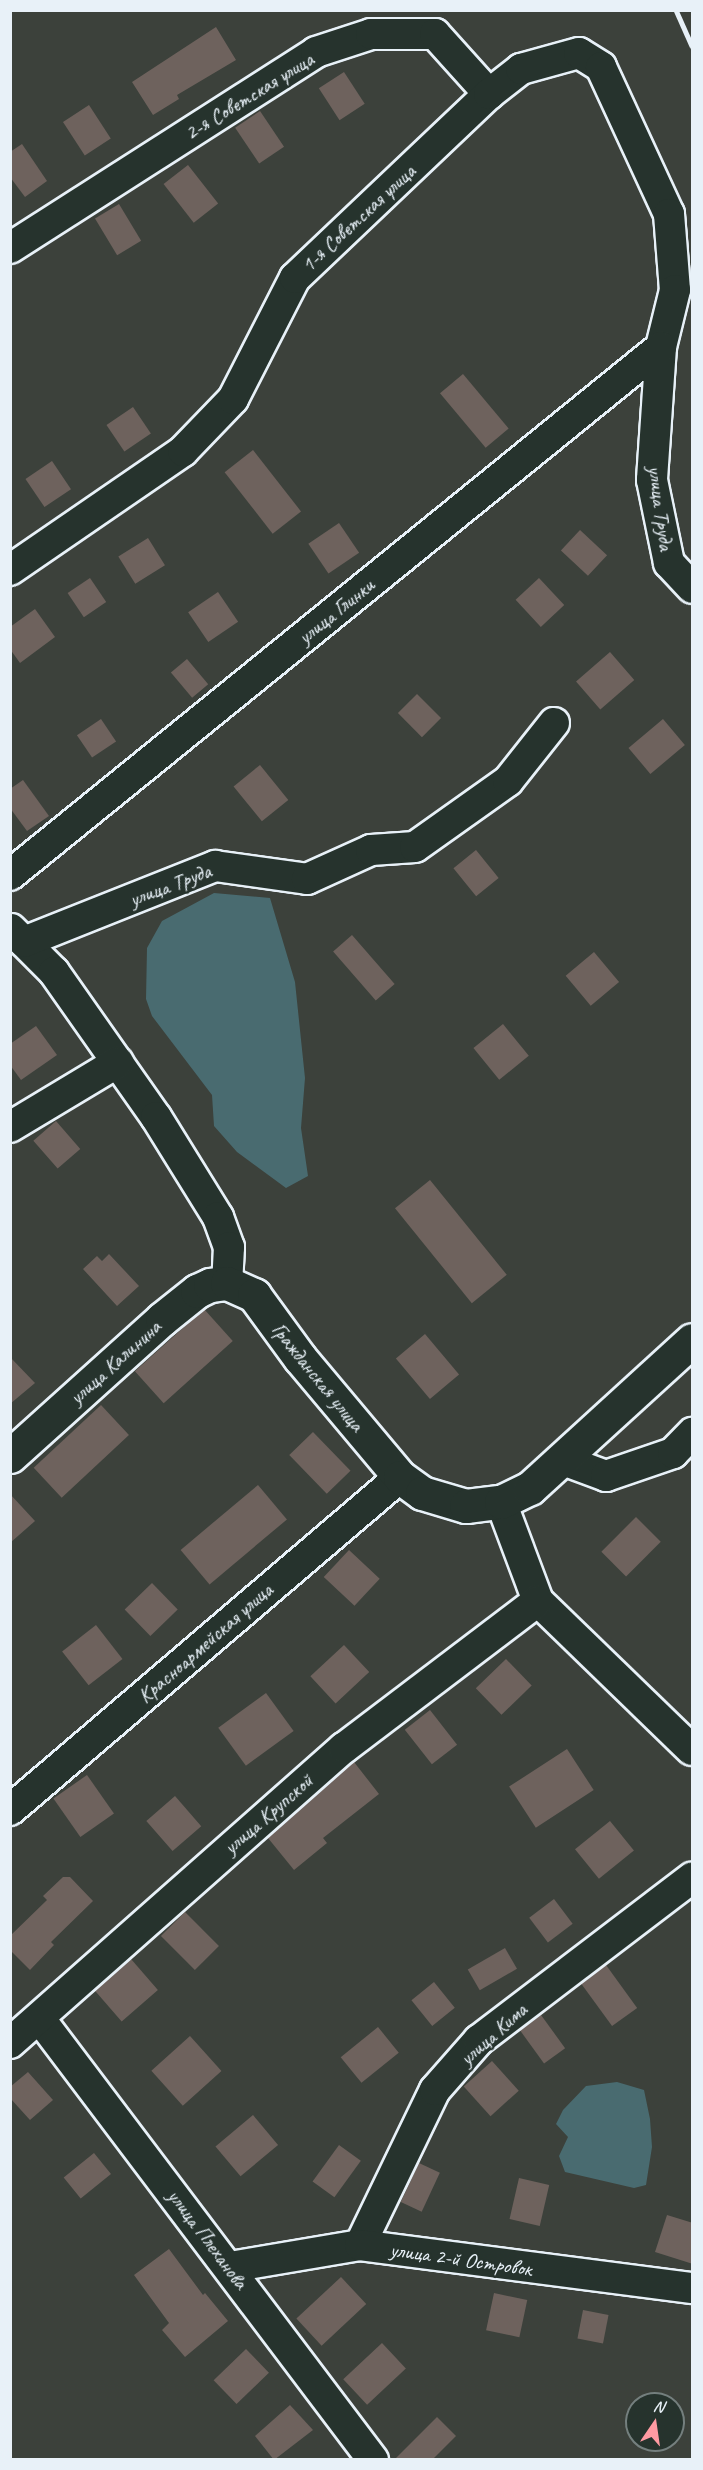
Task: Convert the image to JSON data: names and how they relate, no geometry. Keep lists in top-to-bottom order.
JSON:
{
  "streets": {
    "main road": ["улица Калинина", "Гражданская улица"],
    "street": [
      "2-я Советская улица",
      "1-я Советская улица",
      "улица Труда",
      "улица Глинки",
      "Красноармейская улица",
      "улица Крупской",
      "улица Кима",
      "улица Плеханова",
      "улица 2-й Островок"
    ]
  },
  "crossings": [
    ["2-я Советская улица", "1-я Советская улица"],
    ["1-я Советская улица", "улица Труда"],
    ["1-я Советская улица", "улица Глинки"],
    ["улица Труда", "улица Глинки"],
    ["улица Калинина", "Гражданская улица"],
    ["Гражданская улица", "Красноармейская улица"],
    ["улица Крупской", "улица Плеханова"],
    ["улица Кима", "улица 2-й Островок"],
    ["улица Плеханова", "улица 2-й Островок"]
  ],
  "north": "top"
}
